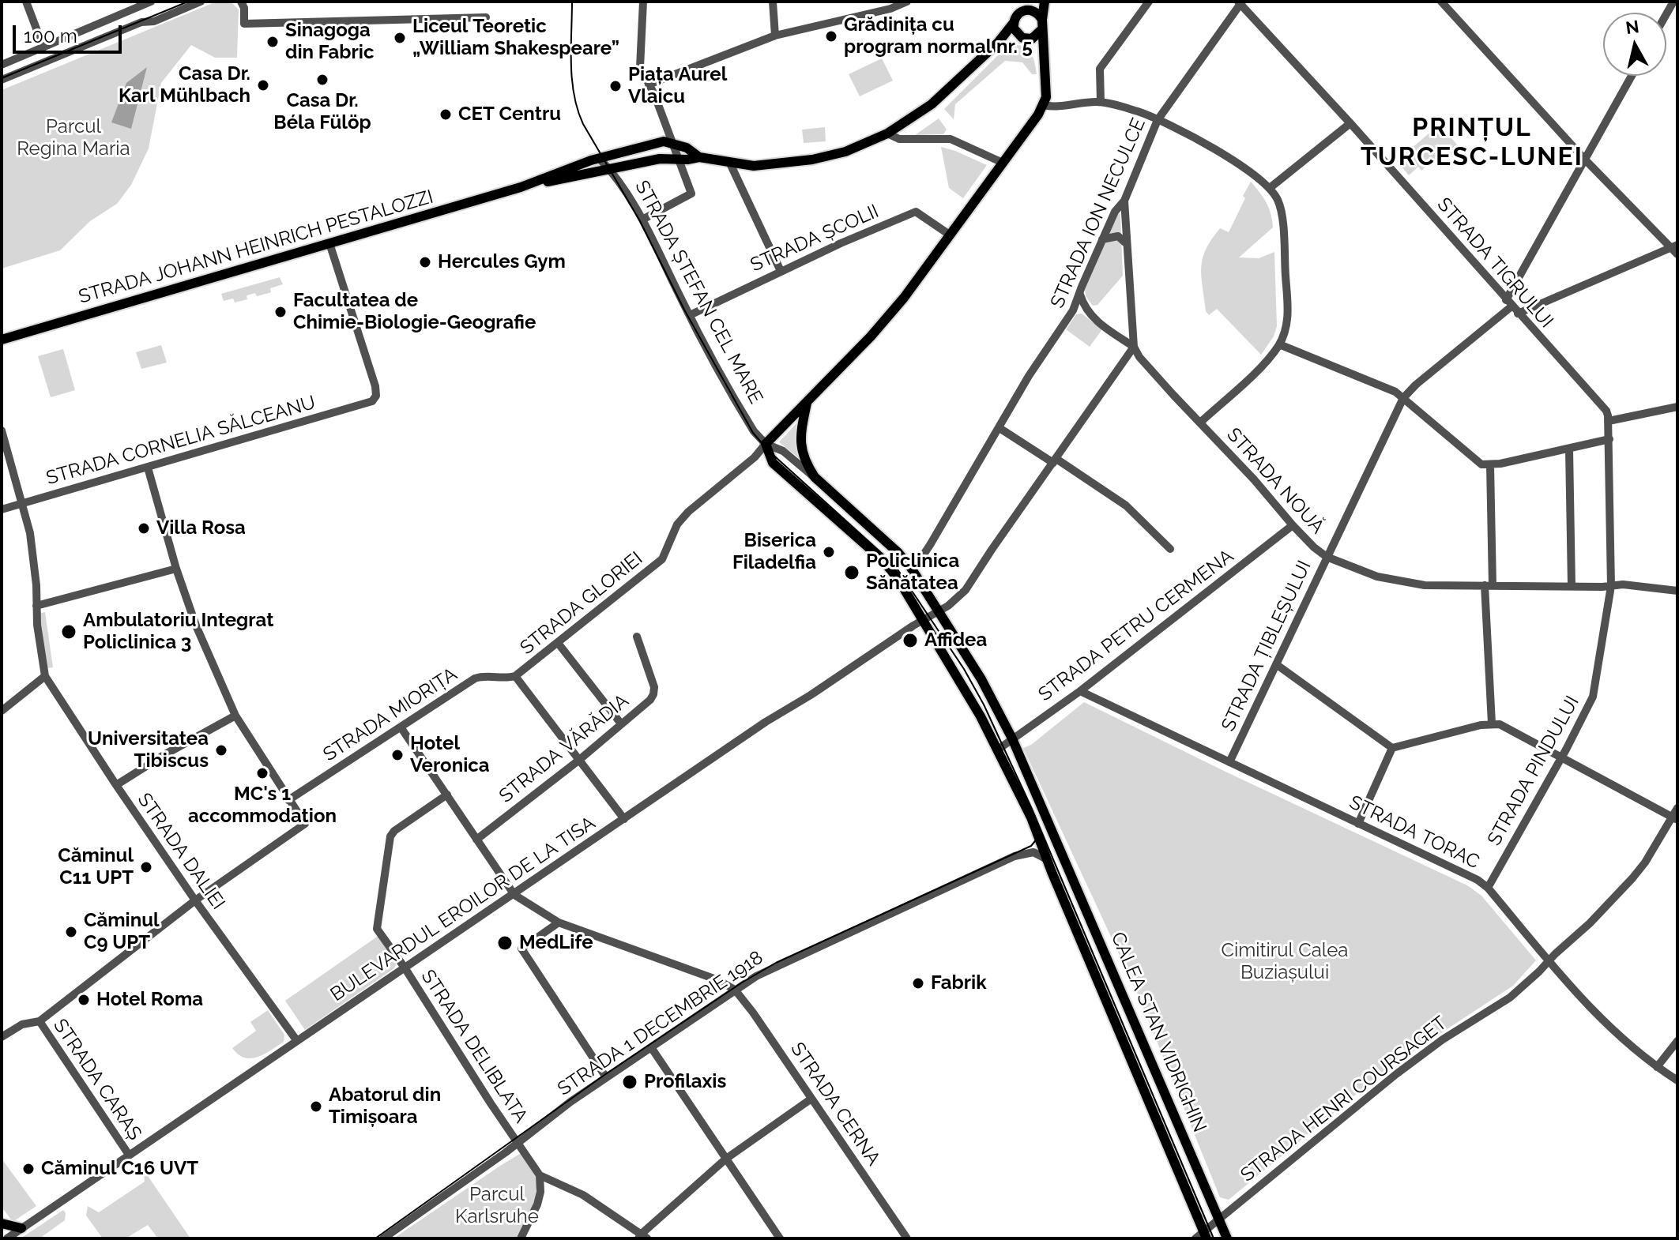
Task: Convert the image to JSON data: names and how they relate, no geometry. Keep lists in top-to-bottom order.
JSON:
{
  "streets": {
    "main road": ["STRADA JOHANN HEINRICH PESTALOZZI", "STRADA ȘTEFAN CEL MARE", "CALEA STAN VIDRIGHIN"],
    "street": [
      "STRADA ION NECULCE",
      "STRADA ȘCOLII",
      "STRADA TIGRULUI",
      "STRADA CORNELIA SĂLCEANU",
      "STRADA NOUĂ",
      "STRADA GLORIEI",
      "STRADA PETRU CERMENA",
      "STRADA ȚIBLEȘULUI",
      "STRADA MIORIȚA",
      "STRADA VĂRĂDIA",
      "STRADA PINDULUI",
      "STRADA TORAC",
      "STRADA DALIEI",
      "BULEVARDUL EROILOR DE LA TISA",
      "STRADA 1 DECEMBRIE 1918",
      "STRADA DELIBLATA",
      "STRADA CARAȘ",
      "STRADA HENRI COURSAGET",
      "STRADA CERNA"
    ]
  },
  "crossings": [
    ["STRADA ION NECULCE", "STRADA TIGRULUI"],
    ["STRADA ION NECULCE", "STRADA ȘTEFAN CEL MARE"],
    ["STRADA ȘCOLII", "STRADA ȘTEFAN CEL MARE"],
    ["STRADA JOHANN HEINRICH PESTALOZZI", "STRADA ȘTEFAN CEL MARE"],
    ["STRADA JOHANN HEINRICH PESTALOZZI", "STRADA CORNELIA SĂLCEANU"],
    ["STRADA TIGRULUI", "STRADA ȚIBLEȘULUI"],
    ["STRADA ȘTEFAN CEL MARE", "STRADA GLORIEI"],
    ["STRADA ȘTEFAN CEL MARE", "STRADA PETRU CERMENA"],
    ["STRADA ȘTEFAN CEL MARE", "BULEVARDUL EROILOR DE LA TISA"],
    ["STRADA ȘTEFAN CEL MARE", "STRADA 1 DECEMBRIE 1918"],
    ["STRADA ȘTEFAN CEL MARE", "CALEA STAN VIDRIGHIN"],
    ["STRADA NOUĂ", "STRADA PETRU CERMENA"],
    ["STRADA NOUĂ", "STRADA ȚIBLEȘULUI"],
    ["STRADA NOUĂ", "STRADA PINDULUI"],
    ["STRADA NOUĂ", "BULEVARDUL EROILOR DE LA TISA"],
    ["STRADA GLORIEI", "STRADA MIORIȚA"],
    ["STRADA PETRU CERMENA", "STRADA TORAC"],
    ["STRADA ȚIBLEȘULUI", "STRADA TORAC"],
    ["STRADA PINDULUI", "STRADA TORAC"],
    ["STRADA TORAC", "STRADA HENRI COURSAGET"],
    ["STRADA DALIEI", "BULEVARDUL EROILOR DE LA TISA"],
    ["BULEVARDUL EROILOR DE LA TISA", "STRADA DELIBLATA"],
    ["BULEVARDUL EROILOR DE LA TISA", "STRADA CARAȘ"],
    ["STRADA 1 DECEMBRIE 1918", "CALEA STAN VIDRIGHIN"],
    ["STRADA 1 DECEMBRIE 1918", "STRADA DELIBLATA"],
    ["STRADA 1 DECEMBRIE 1918", "STRADA CERNA"],
    ["CALEA STAN VIDRIGHIN", "STRADA HENRI COURSAGET"]
  ],
  "districts": ["PRINȚUL TURCESC-LUNEI"],
  "parks": ["Parcul Regina Maria", "Cimitirul Calea Buziașului", "Parcul Karlsruhe"],
  "places": [
    "Grădinița cu program normal nr. 5",
    "Liceul Teoretic „William Shakespeare”",
    "Sinagoga din Fabric",
    "Casa Dr. Béla Fülöp",
    "Casa Dr. Karl Mühlbach",
    "Piața Aurel Vlaicu",
    "CET Centru",
    "Hercules Gym",
    "Facultatea de Chimie-Biologie-Geografie",
    "Villa Rosa",
    "Biserica Filadelfia",
    "Policlinica Sănătatea",
    "Ambulatoriu Integrat Policlinica 3",
    "Affidea",
    "Universitatea Tibiscus",
    "Hotel Veronica",
    "MC's 1 accommodation",
    "Căminul C11 UPT",
    "Căminul C9 UPT",
    "MedLife",
    "Fabrik",
    "Hotel Roma",
    "Profilaxis",
    "Abatorul din Timișoara",
    "Căminul C16 UVT"
  ],
  "scale_bar": "100 m",
  "north": "top"
}
